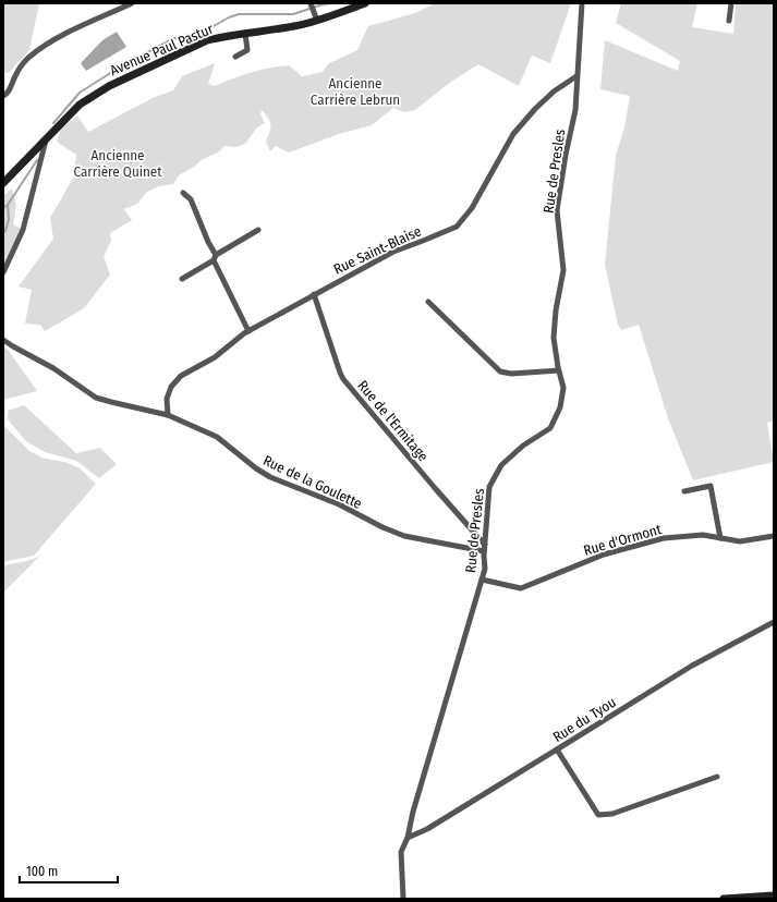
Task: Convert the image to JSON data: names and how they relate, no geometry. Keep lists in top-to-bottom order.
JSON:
{
  "streets": {
    "main road": ["Avenue Paul Pastur"],
    "street": [
      "Rue de Presles",
      "Rue Saint-Blaise",
      "Rue de l'Ermitage",
      "Rue de la Goulette",
      "Rue d'Ormont",
      "Rue du Tyou"
    ]
  },
  "crossings": [
    ["Rue de Presles", "Rue Saint-Blaise"],
    ["Rue de Presles", "Rue de l'Ermitage"],
    ["Rue de Presles", "Rue de la Goulette"],
    ["Rue de Presles", "Rue d'Ormont"],
    ["Rue de Presles", "Rue du Tyou"],
    ["Rue Saint-Blaise", "Rue de l'Ermitage"],
    ["Rue Saint-Blaise", "Rue de la Goulette"],
    ["Rue de l'Ermitage", "Rue de la Goulette"]
  ],
  "parks": ["Ancienne Carrière Lebrun", "Ancienne Carrière Quinet"],
  "scale_bar": "100 m"
}
